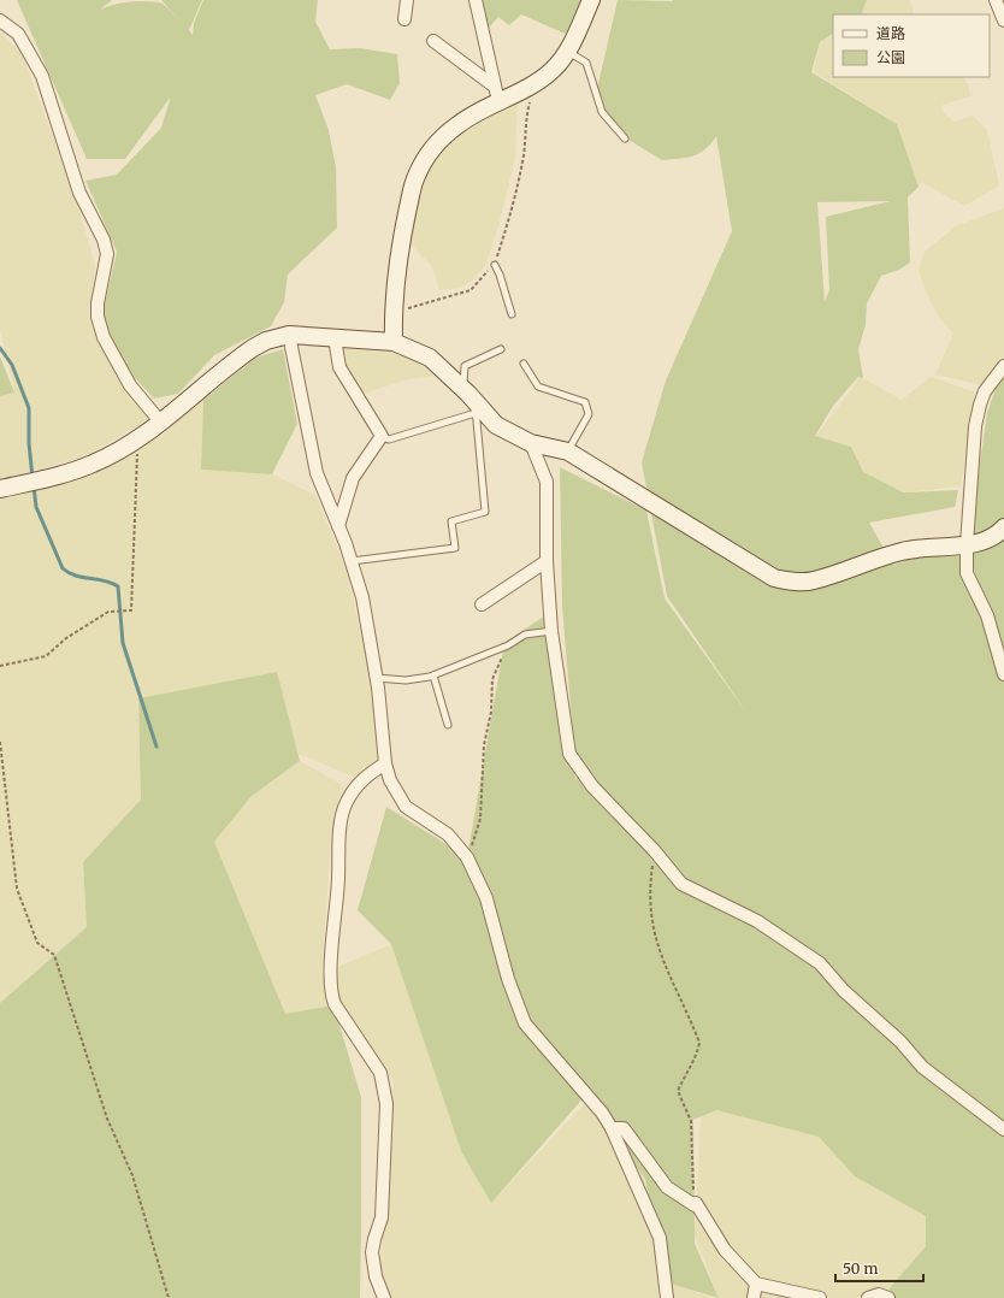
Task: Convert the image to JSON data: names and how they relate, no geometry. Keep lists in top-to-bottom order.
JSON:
{
  "legend": ["道路", "公園"],
  "scale_bar": "50 m"
}
